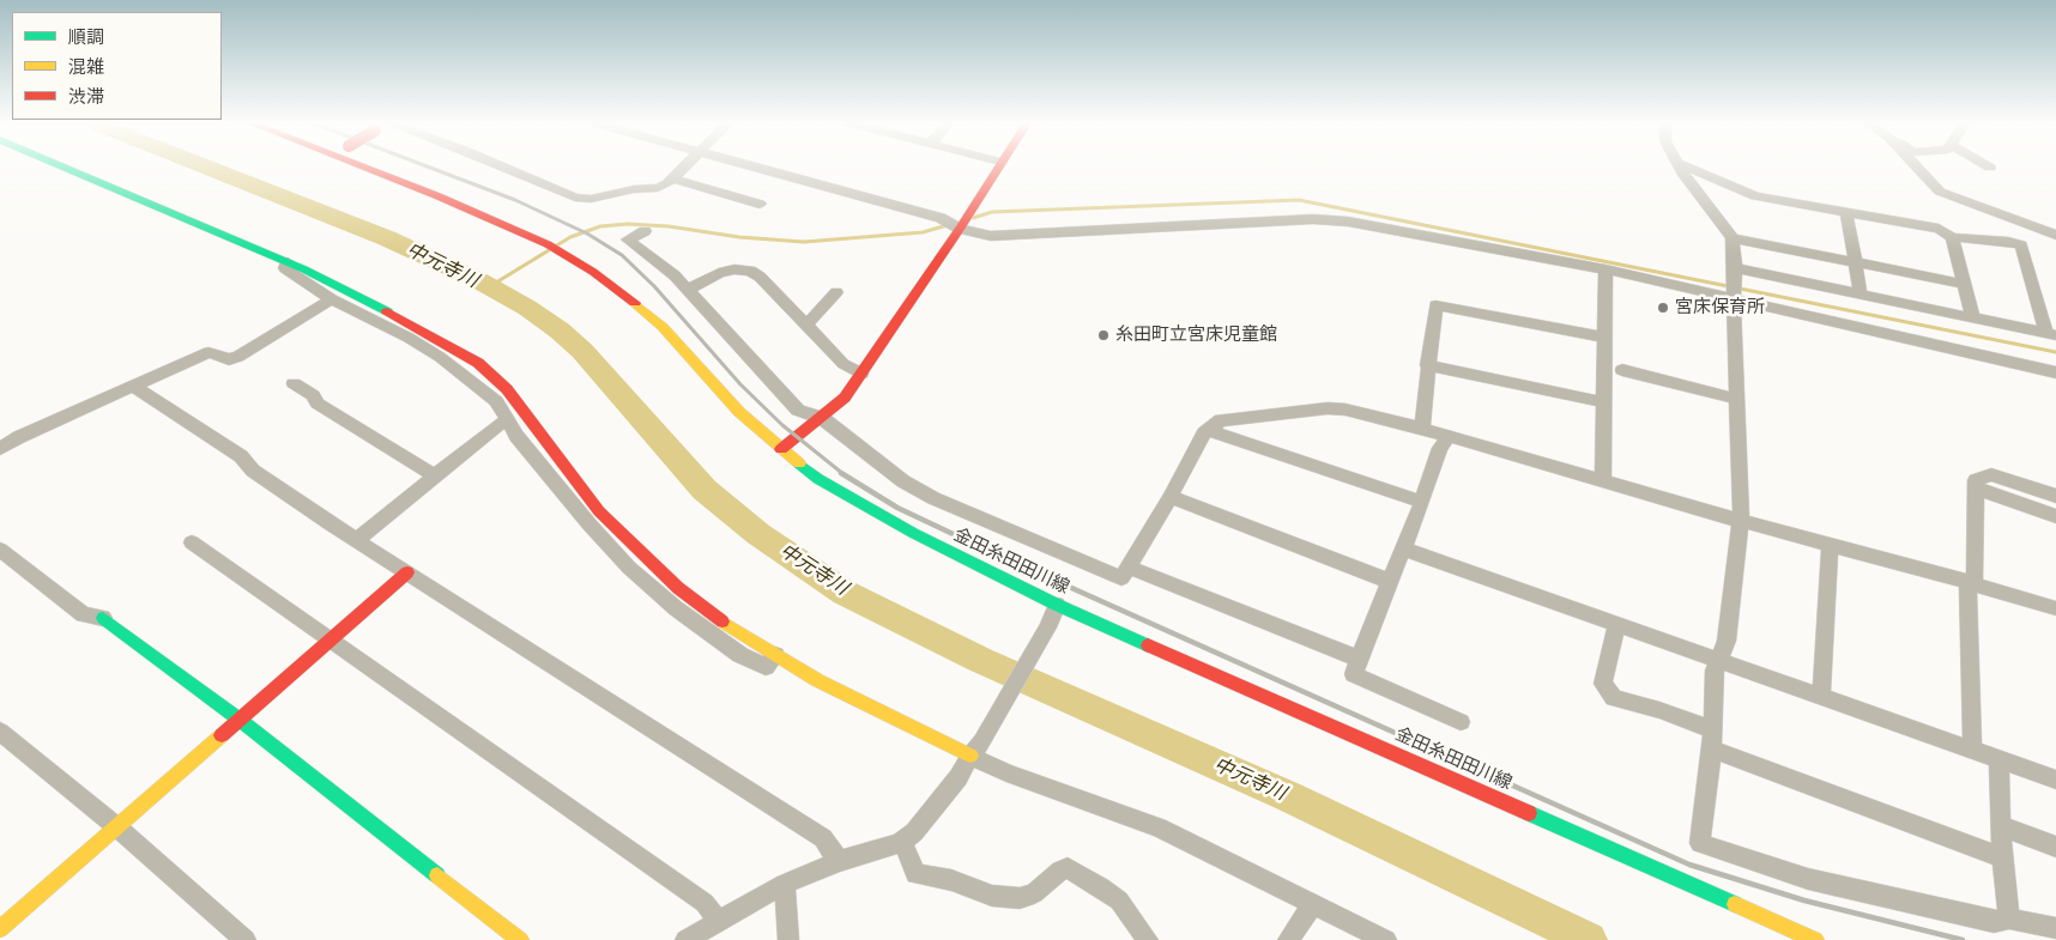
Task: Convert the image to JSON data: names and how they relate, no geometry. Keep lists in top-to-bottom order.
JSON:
{
  "streets": {
    "street": ["金田糸田田川線"]
  },
  "water": ["中元寺川"],
  "places": ["宮床保育所", "糸田町立宮床児童館"],
  "legend": ["順調", "混雑", "渋滞"]
}
